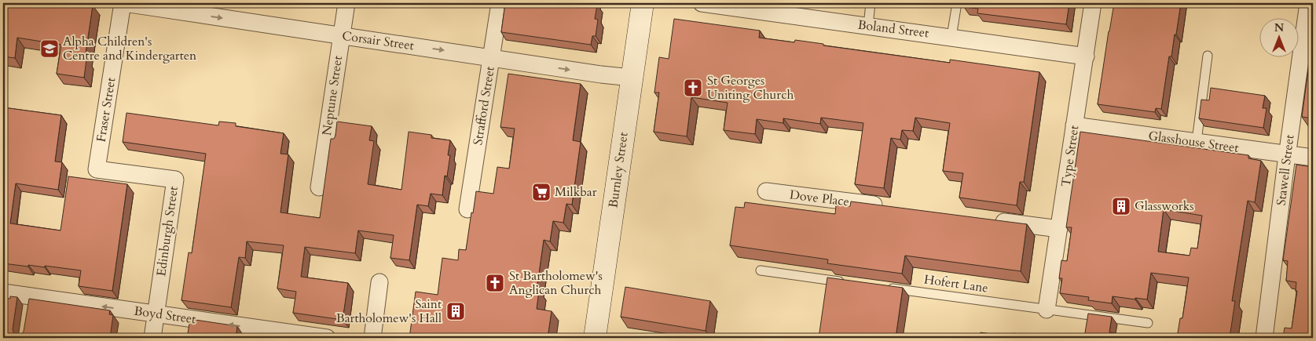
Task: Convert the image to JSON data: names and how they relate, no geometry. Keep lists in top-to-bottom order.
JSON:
{
  "streets": {
    "main road": ["Burnley Street"],
    "street": [
      "Boland Street",
      "Corsair Street",
      "Neptune Street",
      "Strafford Street",
      "Fraser Street",
      "Glasshouse Street",
      "Type Street",
      "Stawell Street",
      "Dove Place",
      "Edinburgh Street",
      "Boyd Street"
    ],
    "lane": ["Hofert Lane"]
  },
  "crossings": [
    ["Boland Street", "Type Street"],
    ["Corsair Street", "Neptune Street"],
    ["Corsair Street", "Strafford Street"],
    ["Corsair Street", "Fraser Street"],
    ["Corsair Street", "Burnley Street"],
    ["Fraser Street", "Edinburgh Street"],
    ["Glasshouse Street", "Type Street"],
    ["Glasshouse Street", "Stawell Street"],
    ["Type Street", "Hofert Lane"],
    ["Edinburgh Street", "Boyd Street"]
  ],
  "one_way": ["Corsair Street", "Boyd Street"],
  "places": {
    "school or university": ["Alpha Children's Centre and Kindergarten"],
    "church": ["St Georges Uniting Church", "St Bartholomew's Anglican Church"],
    "supermarket": ["Milkbar"],
    "building": ["Glassworks", "Saint Bartholomew's Hall"]
  },
  "north": "top"
}
